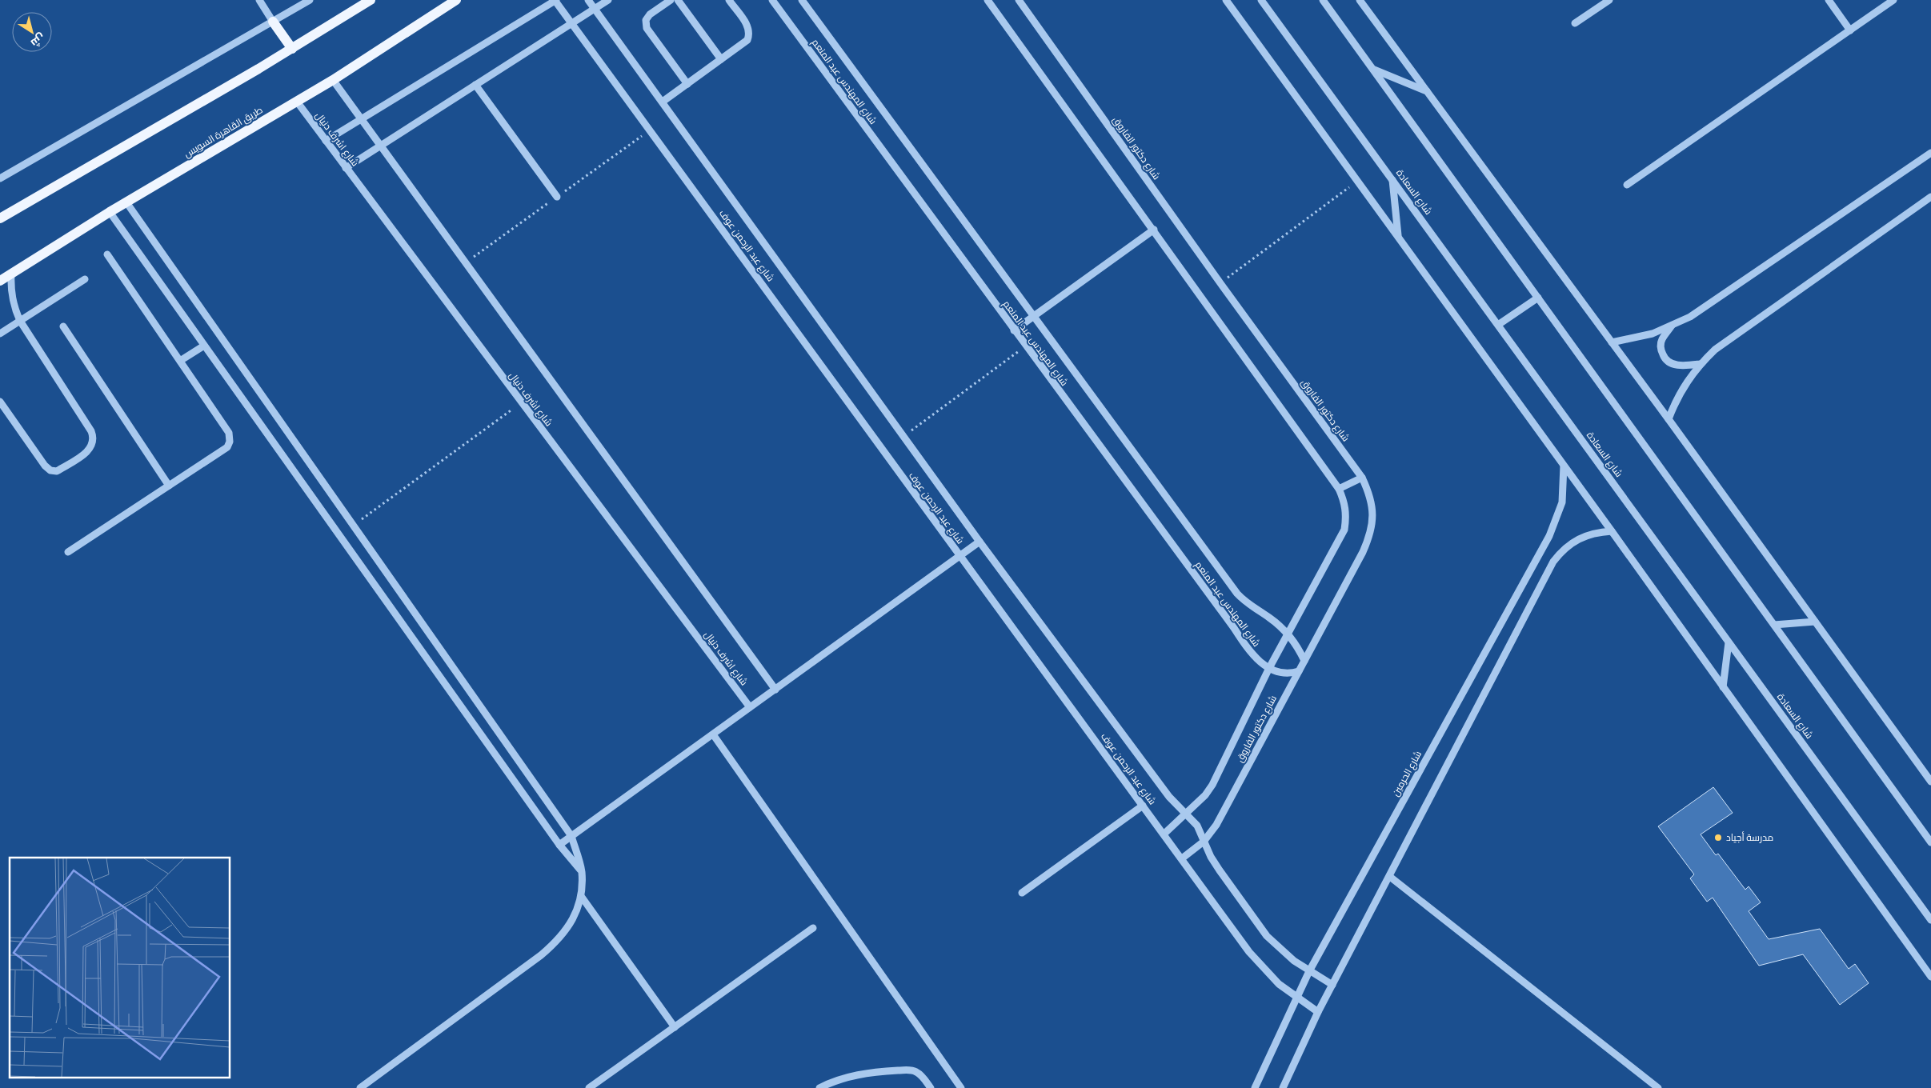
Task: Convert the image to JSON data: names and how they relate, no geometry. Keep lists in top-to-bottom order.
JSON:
{
  "streets": {
    "main road": ["طريق القاهرة السويس"],
    "street": [
      "شارع المهندس عبد المنعم",
      "شارع اشرف دنيال",
      "شارع دكتور الفاروق",
      "شارع السعادة",
      "شارع عبد الرحمن عوف",
      "شارع الحرمين"
    ]
  },
  "crossings": [
    ["شارع المهندس عبد المنعم", "شارع دكتور الفاروق"],
    ["طريق القاهرة السويس", "شارع اشرف دنيال"],
    ["شارع دكتور الفاروق", "شارع عبد الرحمن عوف"],
    ["شارع عبد الرحمن عوف", "شارع الحرمين"]
  ],
  "places": ["مدرسة أجياد"],
  "north": "bottom right"
}
